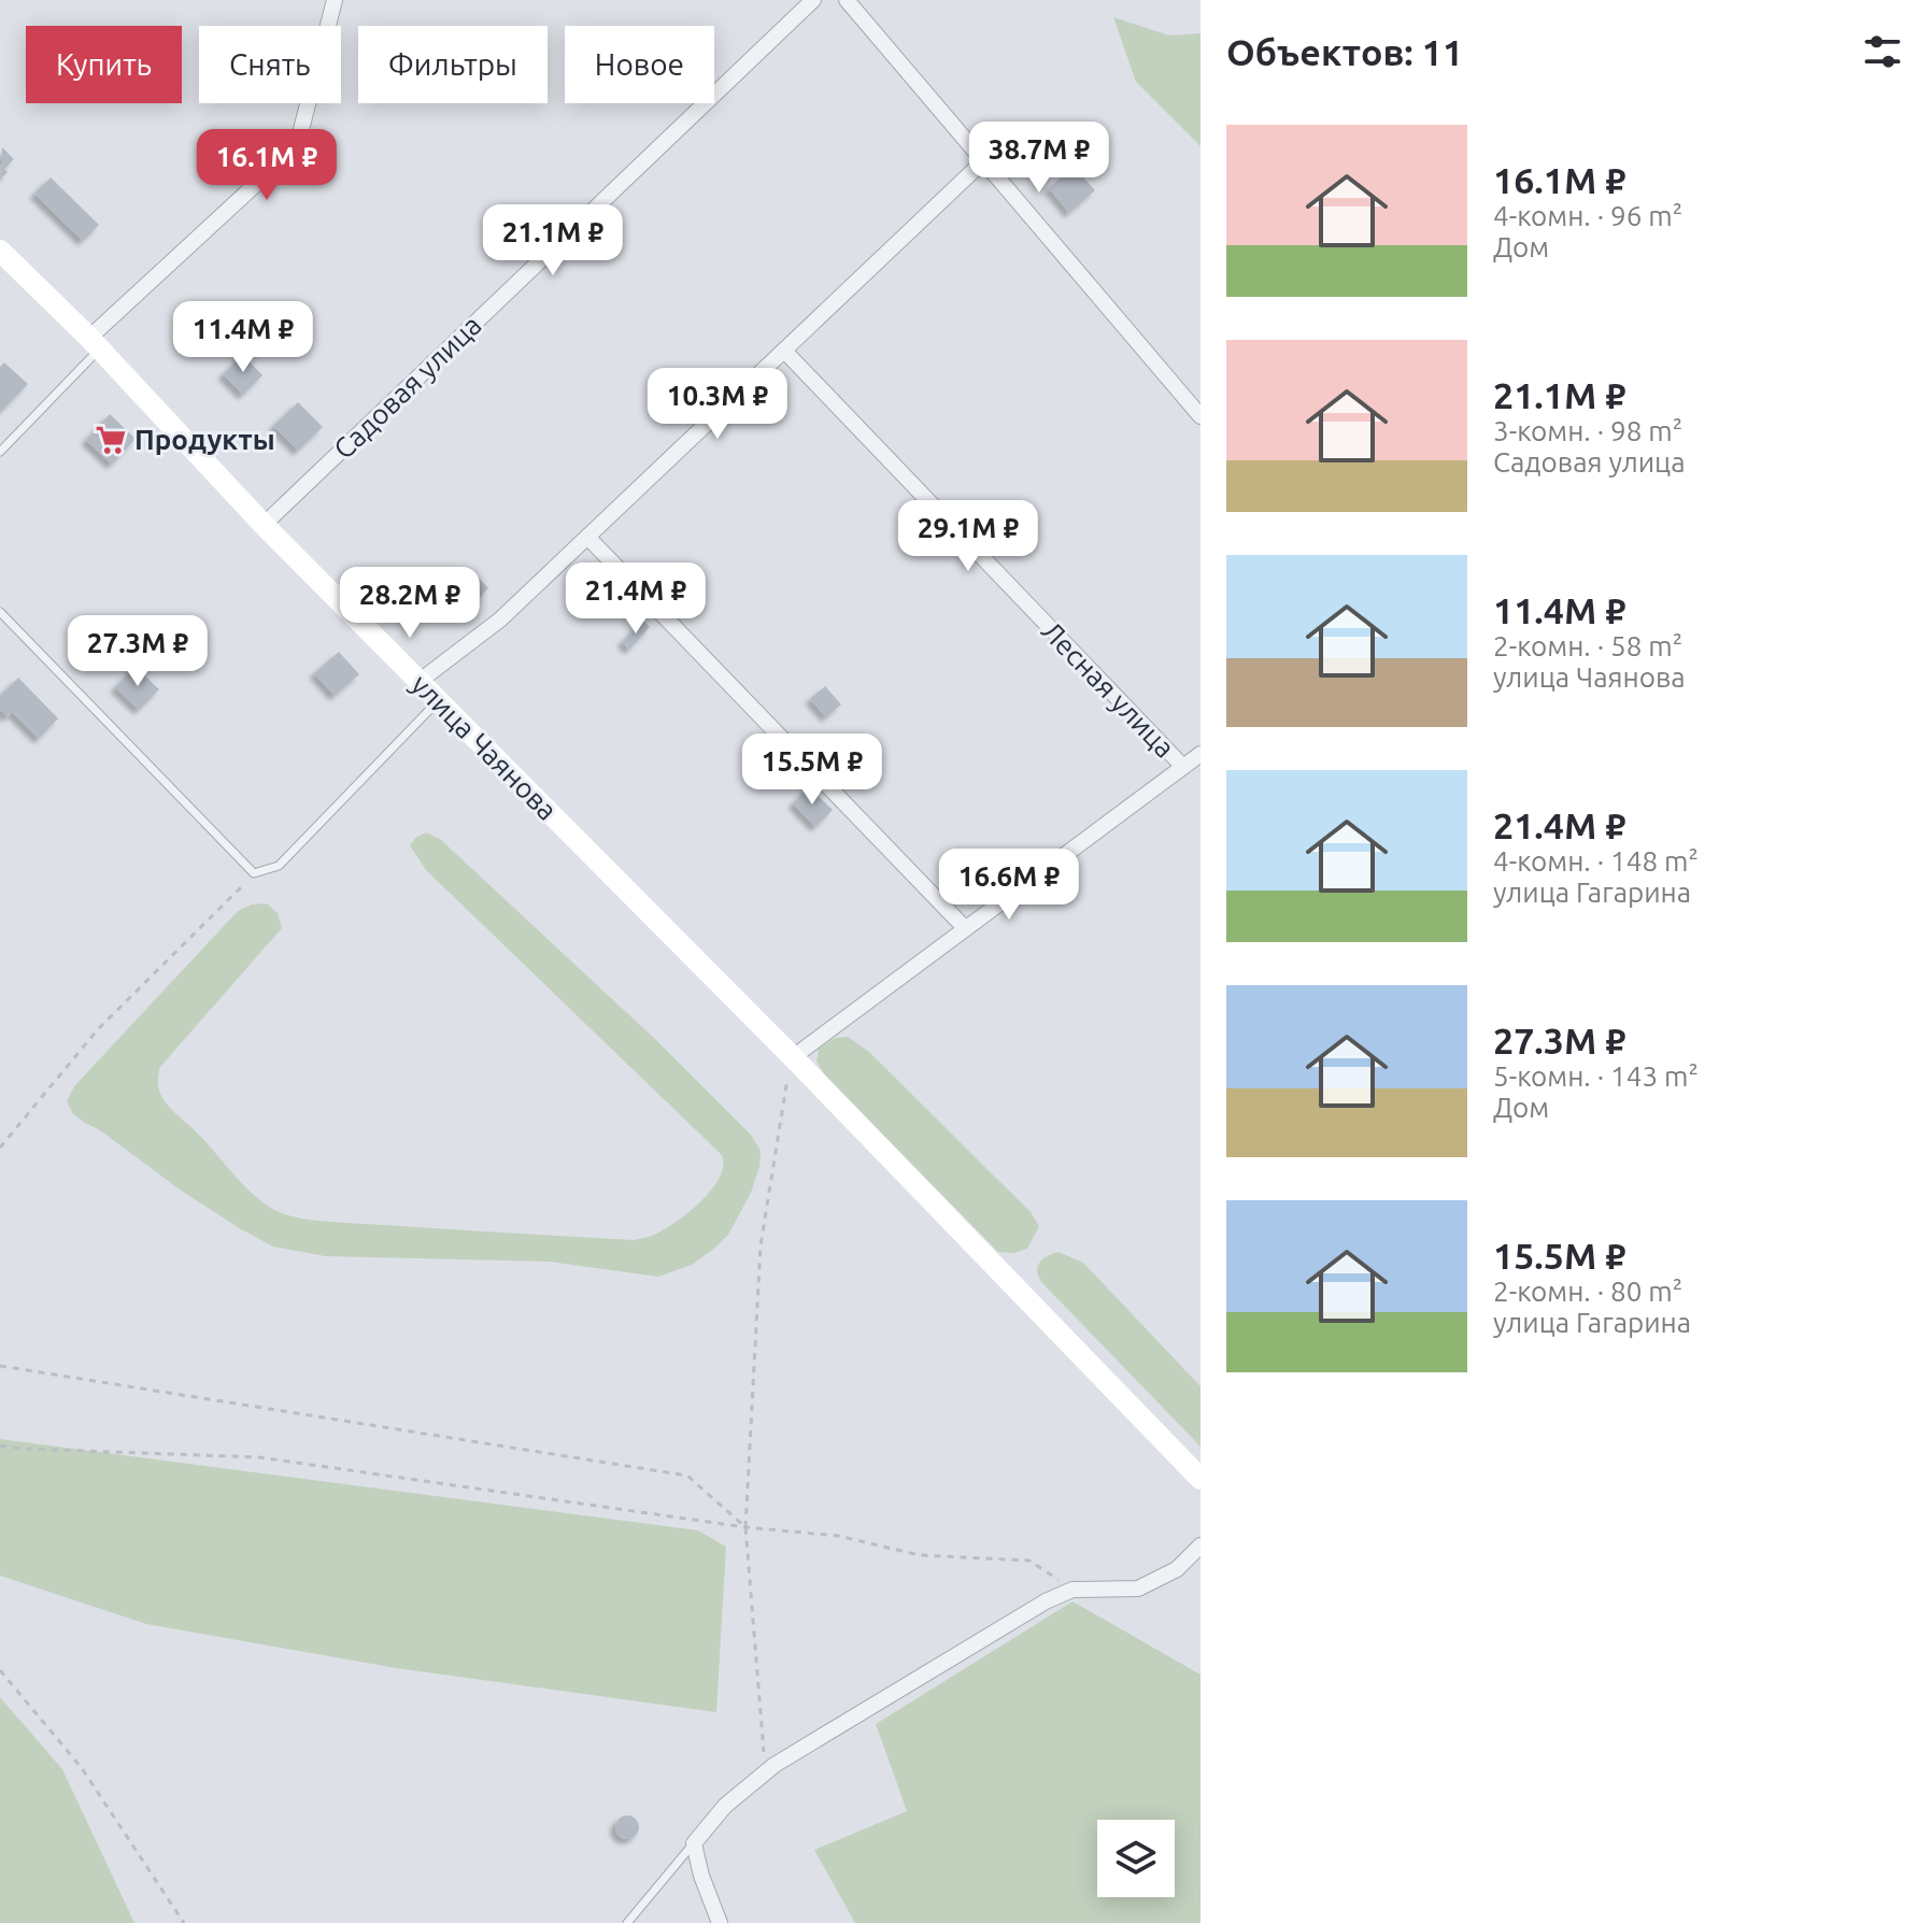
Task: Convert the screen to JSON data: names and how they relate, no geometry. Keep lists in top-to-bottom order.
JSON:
{
  "streets": {
    "street": ["Садовая улица", "Лесная улица", "улица Чаянова"]
  },
  "crossings": [
    ["Садовая улица", "улица Чаянова"]
  ],
  "places": {
    "supermarket": ["Продукты"]
  },
  "page": {
    "heading": "Объектов: 11",
    "chip": [
      "Купить",
      "Снять",
      "Фильтры",
      "Новое"
    ],
    "list": [
      {
        "name": "16.1M ₽",
        "note": "4-комн. · 96 m² · Дом"
      },
      {
        "name": "21.1M ₽",
        "note": "3-комн. · 98 m² · Садовая улица"
      },
      {
        "name": "11.4M ₽",
        "note": "2-комн. · 58 m² · улица Чаянова"
      },
      {
        "name": "21.4M ₽",
        "note": "4-комн. · 148 m² · улица Гагарина"
      },
      {
        "name": "27.3M ₽",
        "note": "5-комн. · 143 m² · Дом"
      },
      {
        "name": "15.5M ₽",
        "note": "2-комн. · 80 m² · улица Гагарина"
      }
    ],
    "price": [
      "38.7M ₽",
      "16.1M ₽",
      "21.1M ₽",
      "11.4M ₽",
      "10.3M ₽",
      "29.1M ₽",
      "21.4M ₽",
      "28.2M ₽",
      "27.3M ₽",
      "15.5M ₽",
      "16.6M ₽"
    ]
  }
}
